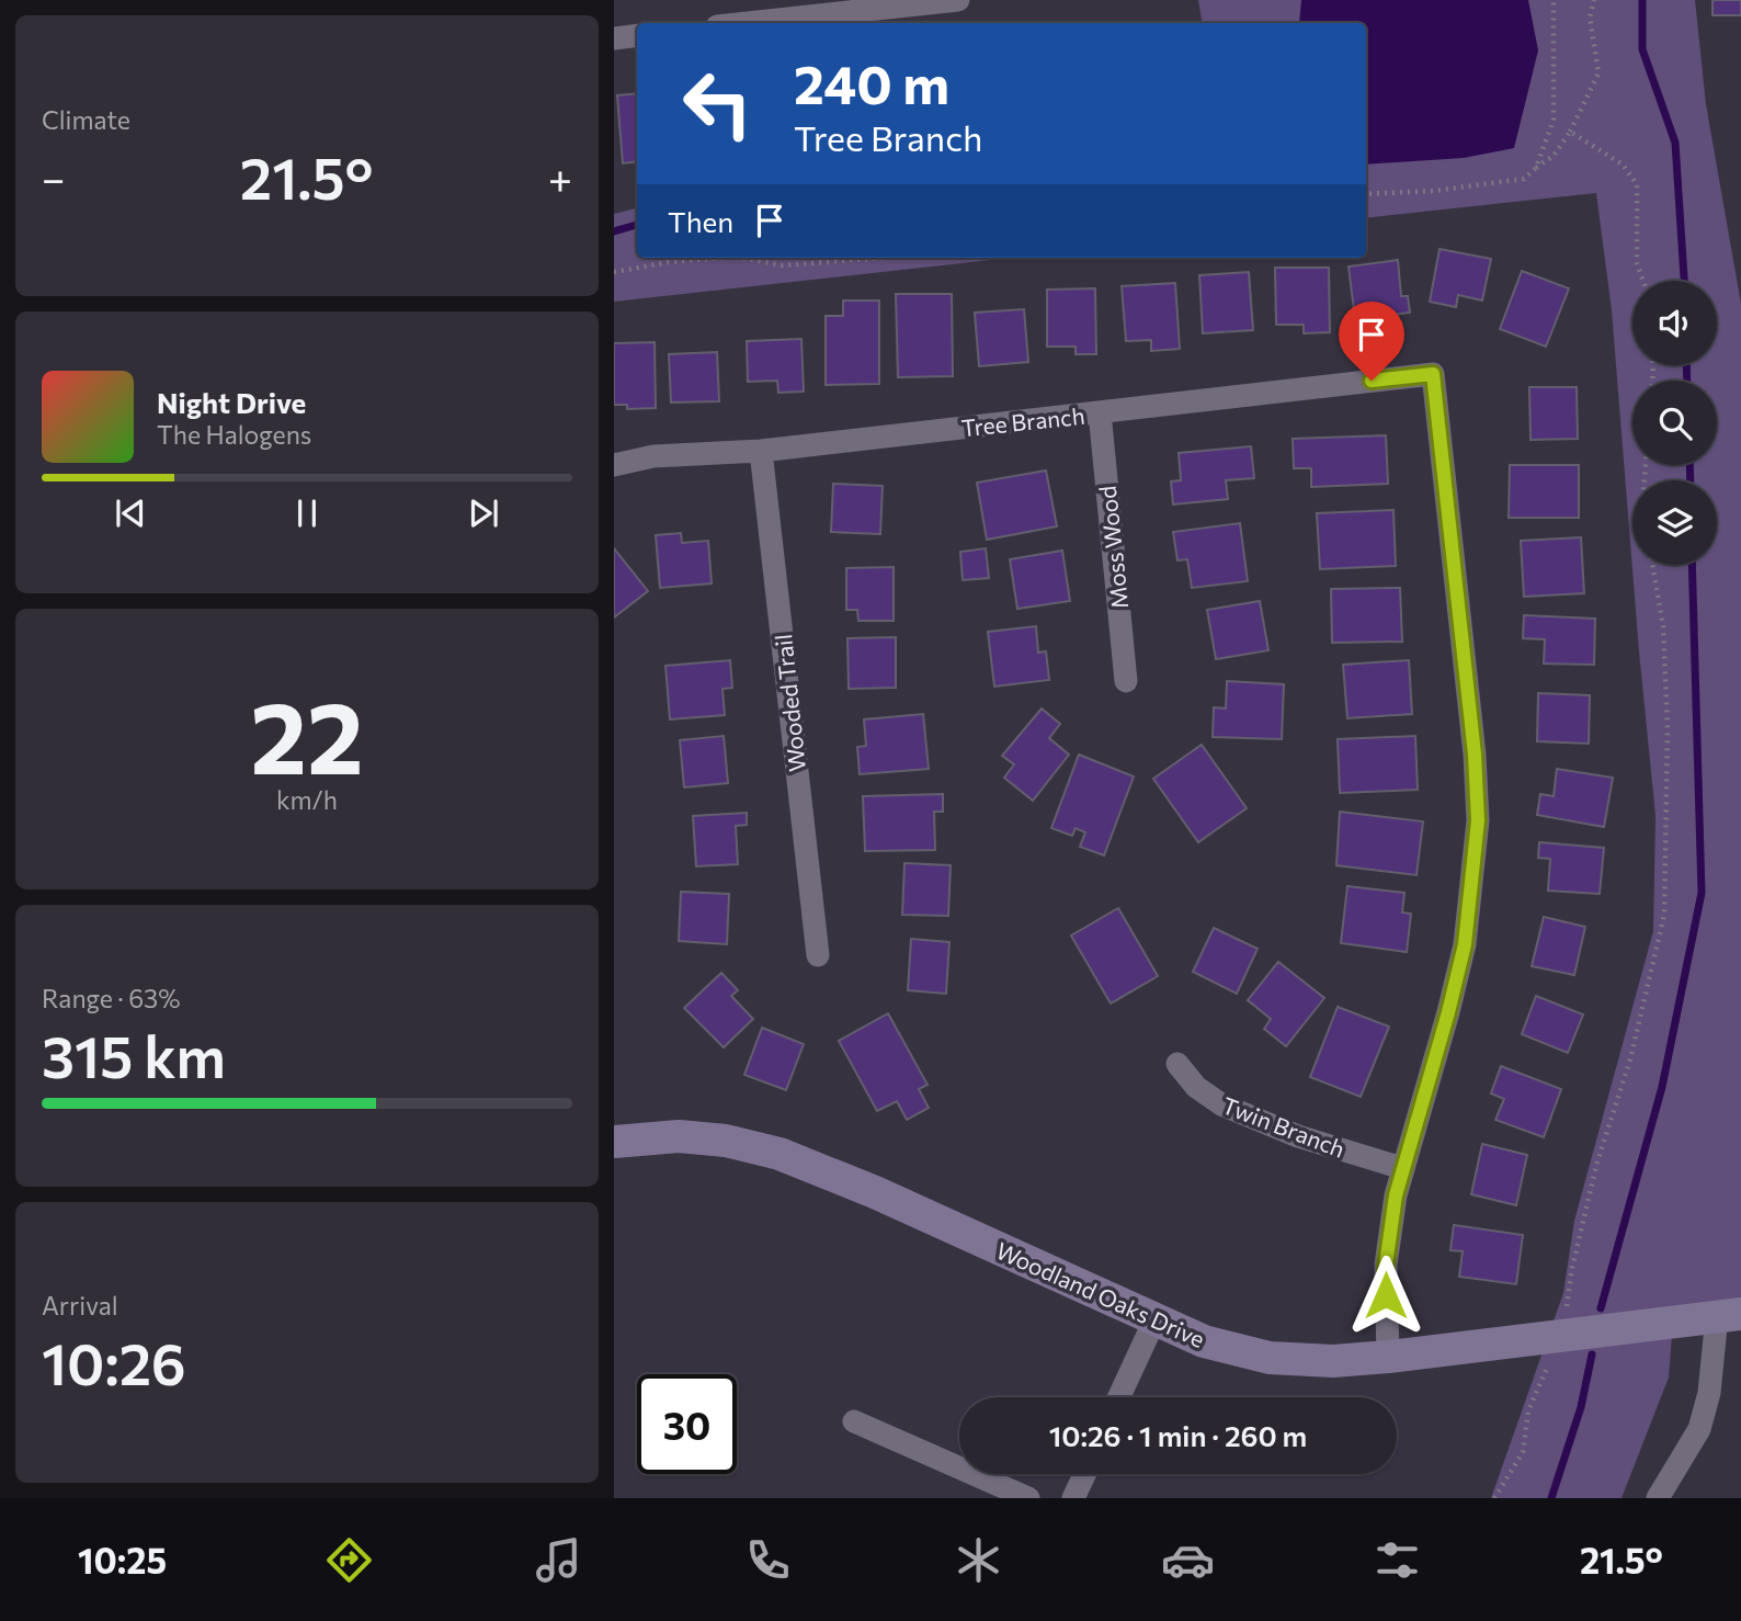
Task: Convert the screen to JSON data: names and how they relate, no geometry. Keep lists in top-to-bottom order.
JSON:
{
  "streets": {
    "street": [
      "Tree Branch",
      "Moss Wood",
      "Wooded Trail",
      "Twin Branch",
      "Woodland Oaks Drive"
    ]
  },
  "crossings": [
    ["Tree Branch", "Moss Wood"],
    ["Tree Branch", "Wooded Trail"],
    ["Tree Branch", "Twin Branch"]
  ],
  "page": {
    "tile": [
      "Climate",
      ["22", "km/h"],
      ["Range · 63%", "315 km"],
      ["Arrival", "10:26"]
    ],
    "turn": ["240 m", "Tree Branch"],
    "heat": ["−", "21.5°", "+"],
    "then": "Then",
    "song": ["Night Drive", "The Halogens"],
    "limit": "30",
    "trip": "10:26 · 1 min · 260 m",
    "tabs": ["10:25", "21.5°"]
  }
}
